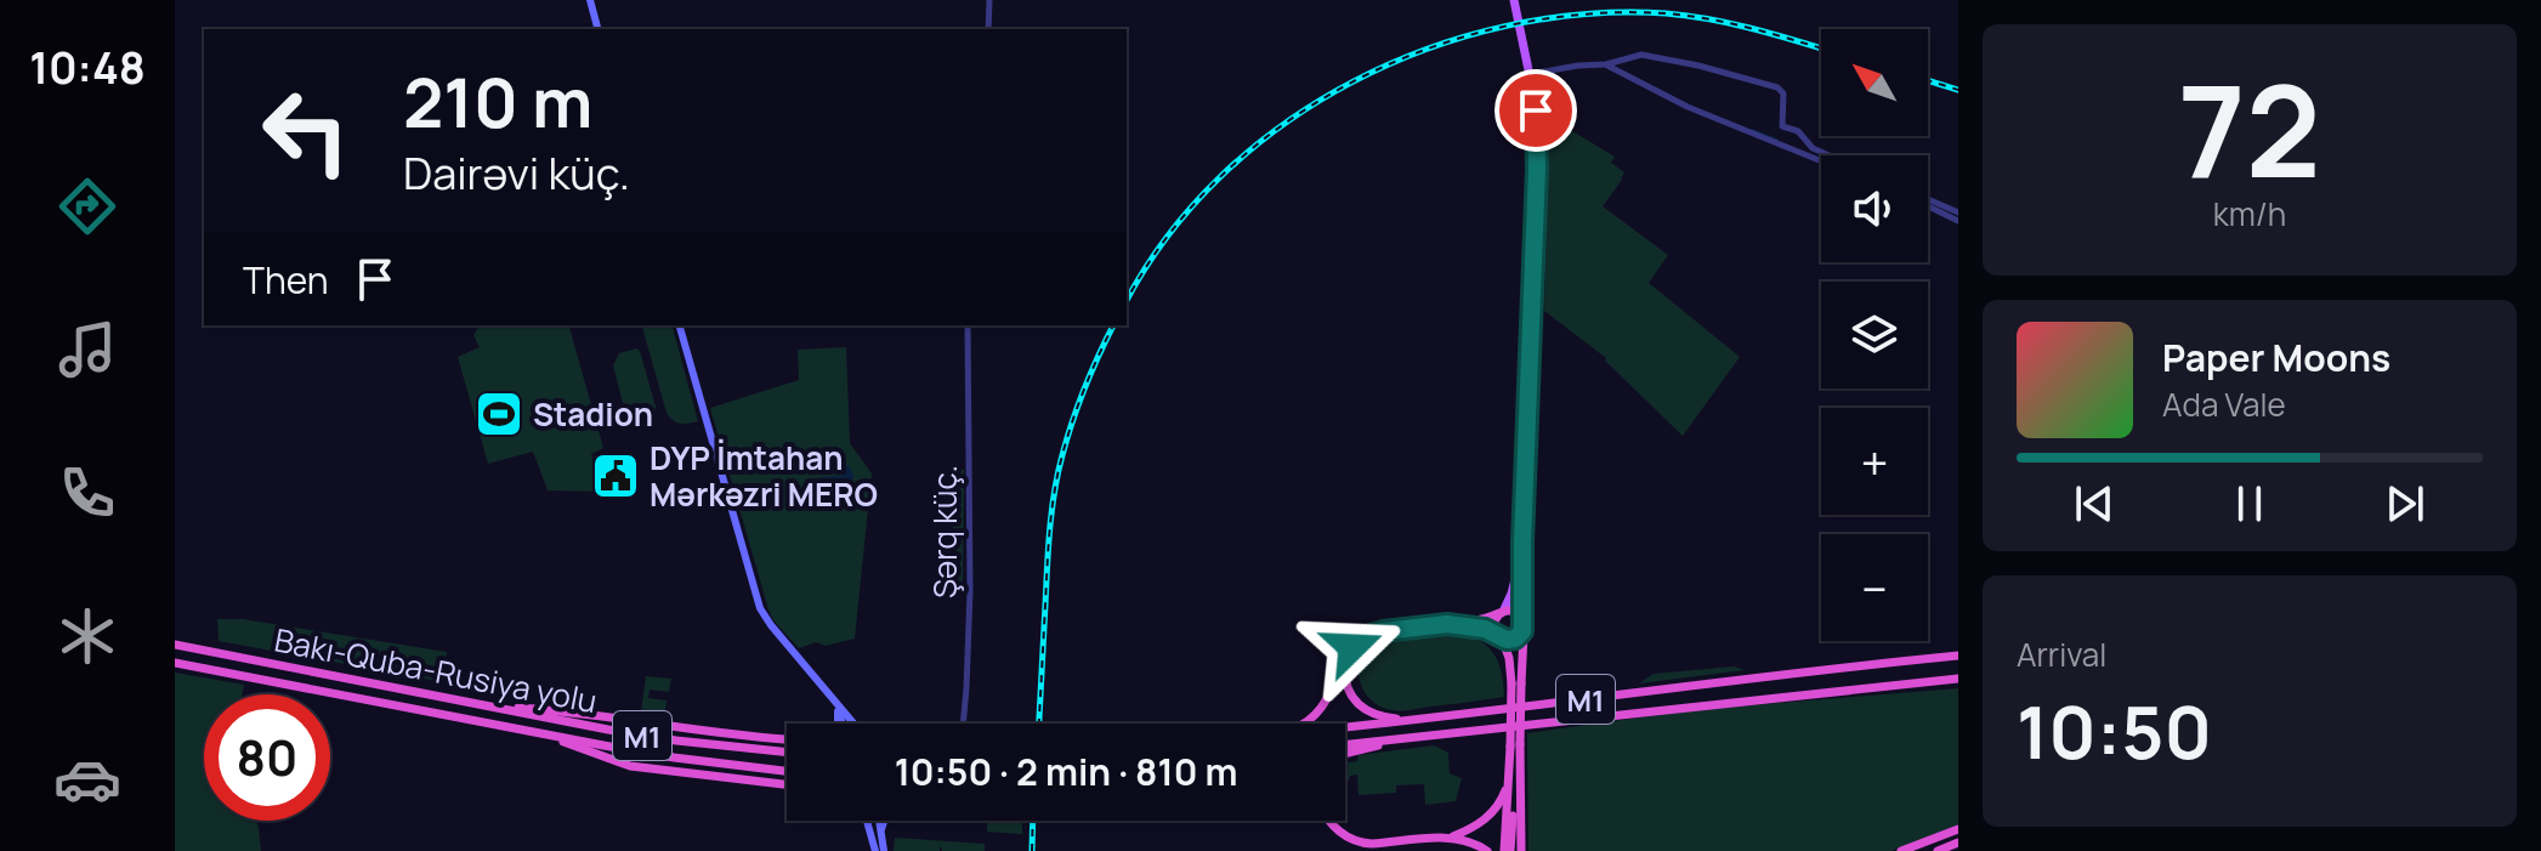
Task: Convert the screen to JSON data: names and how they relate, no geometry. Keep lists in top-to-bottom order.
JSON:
{
  "streets": {
    "highway": ["Bakı-Quba-Rusiya yolu", "M1"],
    "street": ["Şərq küç."]
  },
  "places": {
    "sports": ["Stadion"],
    "public building": ["DYP İmtahan Mərkəzri MERO"]
  },
  "north": "top left",
  "page": {
    "tabs": "10:48",
    "tile": [
      ["72", "km/h"],
      ["Arrival", "10:50"]
    ],
    "map_buttons": ["+", "−"],
    "turn": ["210 m", "Dairəvi küç."],
    "then": "Then",
    "song": ["Paper Moons", "Ada Vale"],
    "limit": "80",
    "trip": "10:50 · 2 min · 810 m"
  }
}
